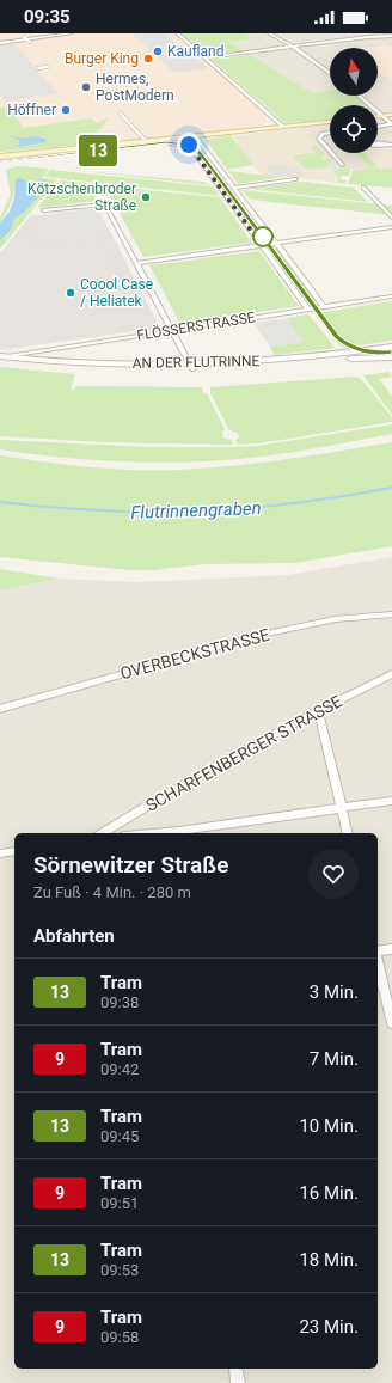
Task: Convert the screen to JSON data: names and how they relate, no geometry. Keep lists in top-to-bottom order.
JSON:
{
  "streets": {
    "street": [
      "FLÖSSERSTRASSE",
      "AN DER FLUTRINNE",
      "OVERBECKSTRASSE",
      "SCHARFENBERGER STRASSE"
    ]
  },
  "crossings": [
    ["FLÖSSERSTRASSE", "AN DER FLUTRINNE"]
  ],
  "water": ["Flutrinnengraben"],
  "places": [
    "Kaufland",
    "Burger King",
    "Hermes, PostModern",
    "Höffner",
    "Kötzschenbroder Straße",
    "Coool Case / Heliatek"
  ],
  "lines": ["tram line 13"],
  "north": "top",
  "page": {
    "status": "09:35",
    "on_map": "13",
    "heading": [
      ["Sörnewitzer Straße", "Zu Fuß · 4 Min. · 280 m"],
      "Abfahrten"
    ],
    "list": [
      {
        "mark": "13",
        "name": "Tram",
        "note": "09:38",
        "value": "3 Min."
      },
      {
        "mark": "9",
        "name": "Tram",
        "note": "09:42",
        "value": "7 Min."
      },
      {
        "mark": "13",
        "name": "Tram",
        "note": "09:45",
        "value": "10 Min."
      },
      {
        "mark": "9",
        "name": "Tram",
        "note": "09:51",
        "value": "16 Min."
      },
      {
        "mark": "13",
        "name": "Tram",
        "note": "09:53",
        "value": "18 Min."
      },
      {
        "mark": "9",
        "name": "Tram",
        "note": "09:58",
        "value": "23 Min."
      }
    ]
  }
}
